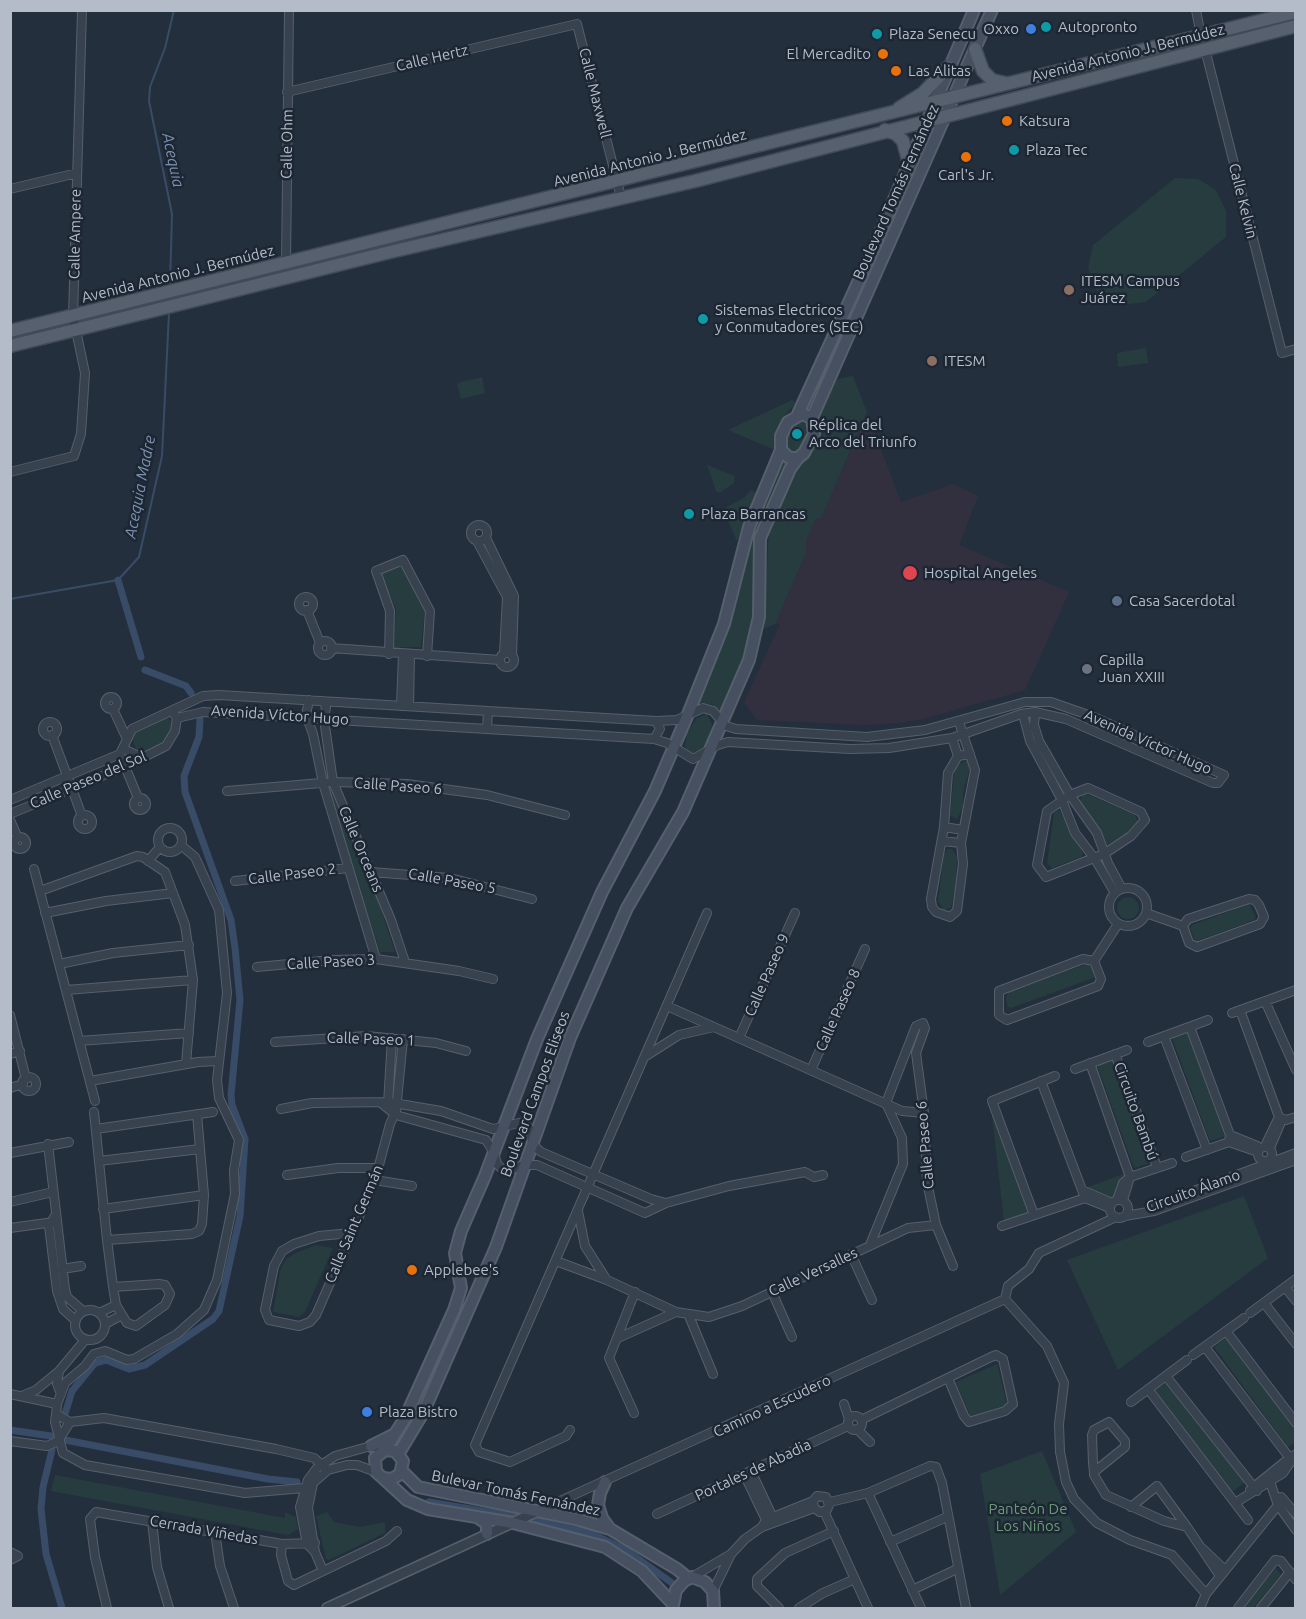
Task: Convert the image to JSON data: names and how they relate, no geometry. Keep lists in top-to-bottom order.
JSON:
{
  "streets": {
    "main road": [
      "Avenida Antonio J. Bermúdez",
      "Boulevard Tomás Fernández",
      "Boulevard Campos Eliseos",
      "Bulevar Tomás Fernández"
    ],
    "street": [
      "Calle Hertz",
      "Calle Maxwell",
      "Calle Ohm",
      "Calle Kelvin",
      "Calle Ampere",
      "Avenida Víctor Hugo",
      "Calle Paseo del Sol",
      "Calle Paseo 6",
      "Calle Orceans",
      "Calle Paseo 2",
      "Calle Paseo 5",
      "Calle Paseo 3",
      "Calle Paseo 9",
      "Calle Paseo 8",
      "Calle Paseo 1",
      "Circuito Bambú",
      "Circuito Álamo",
      "Calle Saint Germán",
      "Calle Versalles",
      "Camino a Escudero",
      "Portales de Abadia",
      "Cerrada Viñedas"
    ]
  },
  "crossings": [
    ["Avenida Antonio J. Bermúdez", "Calle Maxwell"],
    ["Avenida Antonio J. Bermúdez", "Calle Ohm"],
    ["Avenida Antonio J. Bermúdez", "Boulevard Tomás Fernández"],
    ["Avenida Antonio J. Bermúdez", "Calle Kelvin"],
    ["Avenida Antonio J. Bermúdez", "Calle Ampere"],
    ["Calle Hertz", "Calle Maxwell"],
    ["Calle Hertz", "Calle Ohm"],
    ["Avenida Víctor Hugo", "Calle Paseo del Sol"],
    ["Avenida Víctor Hugo", "Calle Orceans"],
    ["Avenida Víctor Hugo", "Boulevard Campos Eliseos"],
    ["Calle Paseo 6", "Calle Orceans"],
    ["Calle Orceans", "Calle Paseo 2"],
    ["Calle Orceans", "Calle Paseo 5"],
    ["Calle Orceans", "Calle Paseo 3"],
    ["Calle Paseo 1", "Calle Saint Germán"],
    ["Boulevard Campos Eliseos", "Bulevar Tomás Fernández"],
    ["Camino a Escudero", "Bulevar Tomás Fernández"]
  ],
  "water": ["Acequia", "Acequia Madre"],
  "parks": ["Panteón De Los Niños"],
  "places": [
    "Autopronto",
    "Oxxo",
    "Plaza Senecu",
    "El Mercadito",
    "Las Alitas",
    "Katsura",
    "Plaza Tec",
    "Carl's Jr.",
    "ITESM Campus Juárez",
    "Sistemas Electricos y Conmutadores (SEC)",
    "ITESM",
    "Réplica del Arco del Triunfo",
    "Plaza Barrancas",
    "Hospital Angeles",
    "Casa Sacerdotal",
    "Capilla Juan XXIII",
    "Applebee's",
    "Plaza Bistro"
  ]
}
